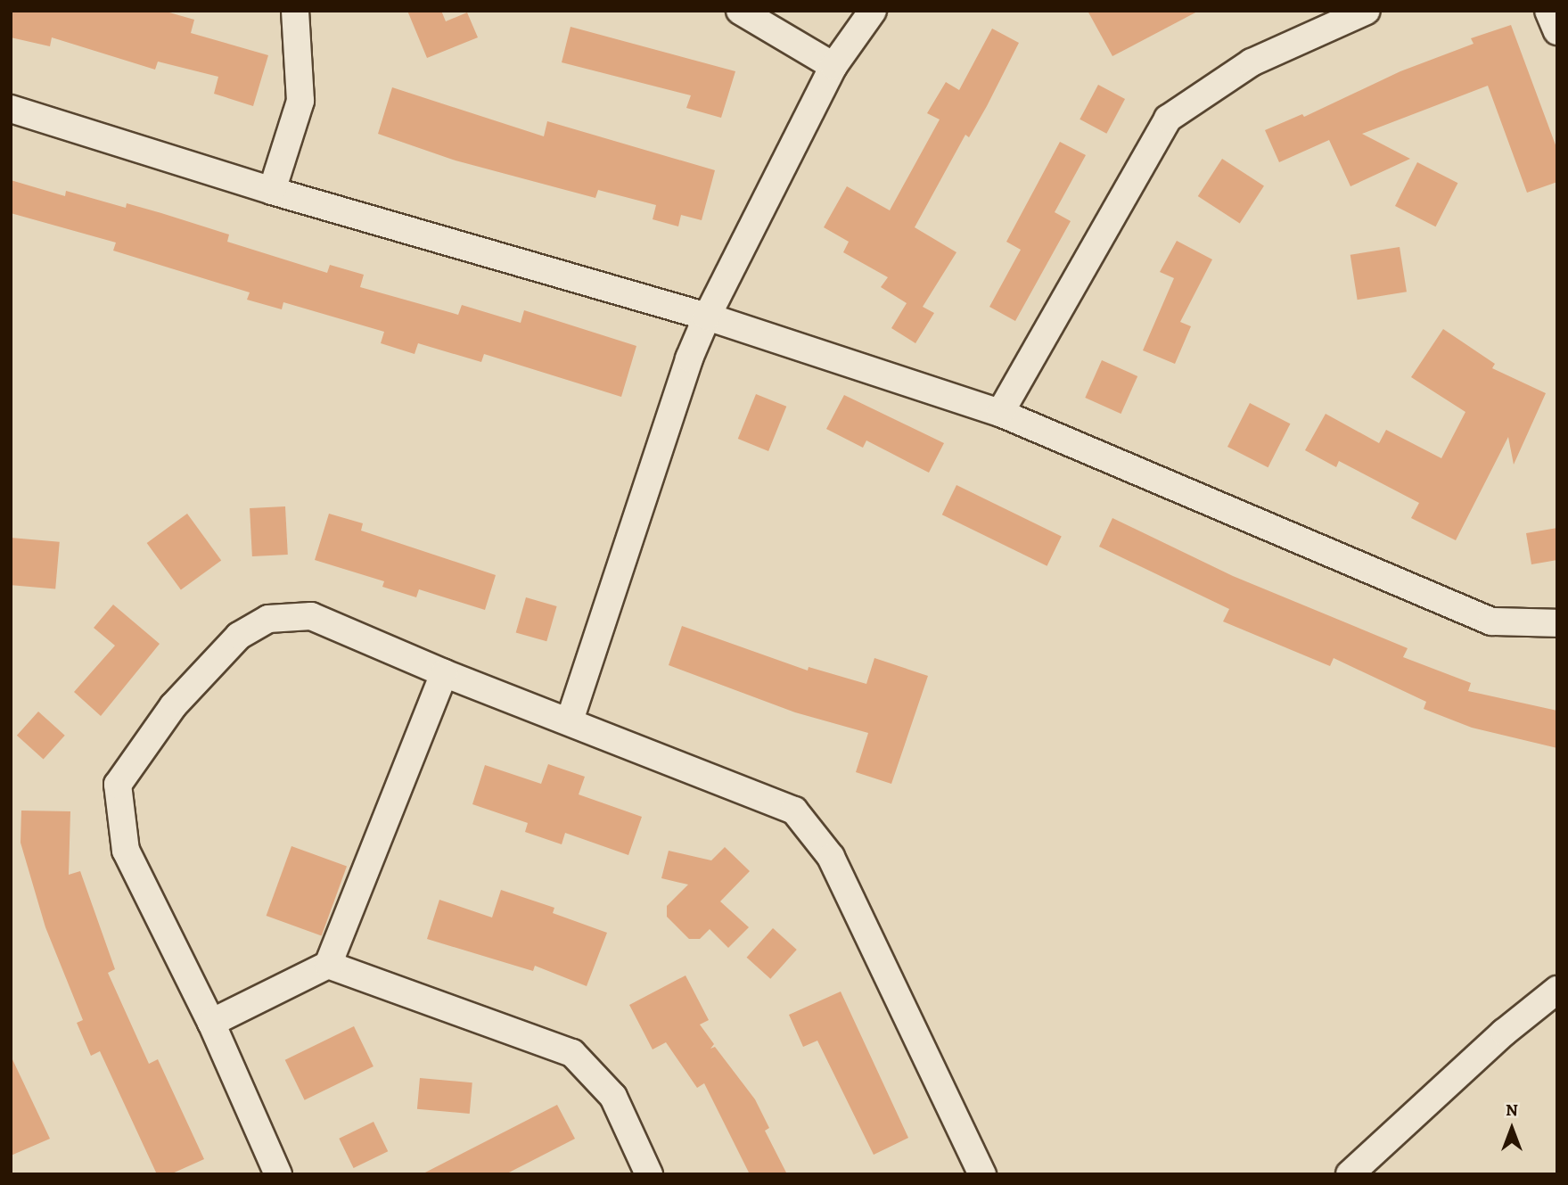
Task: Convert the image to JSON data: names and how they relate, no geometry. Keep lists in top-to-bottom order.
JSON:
{
  "north": "top"
}
